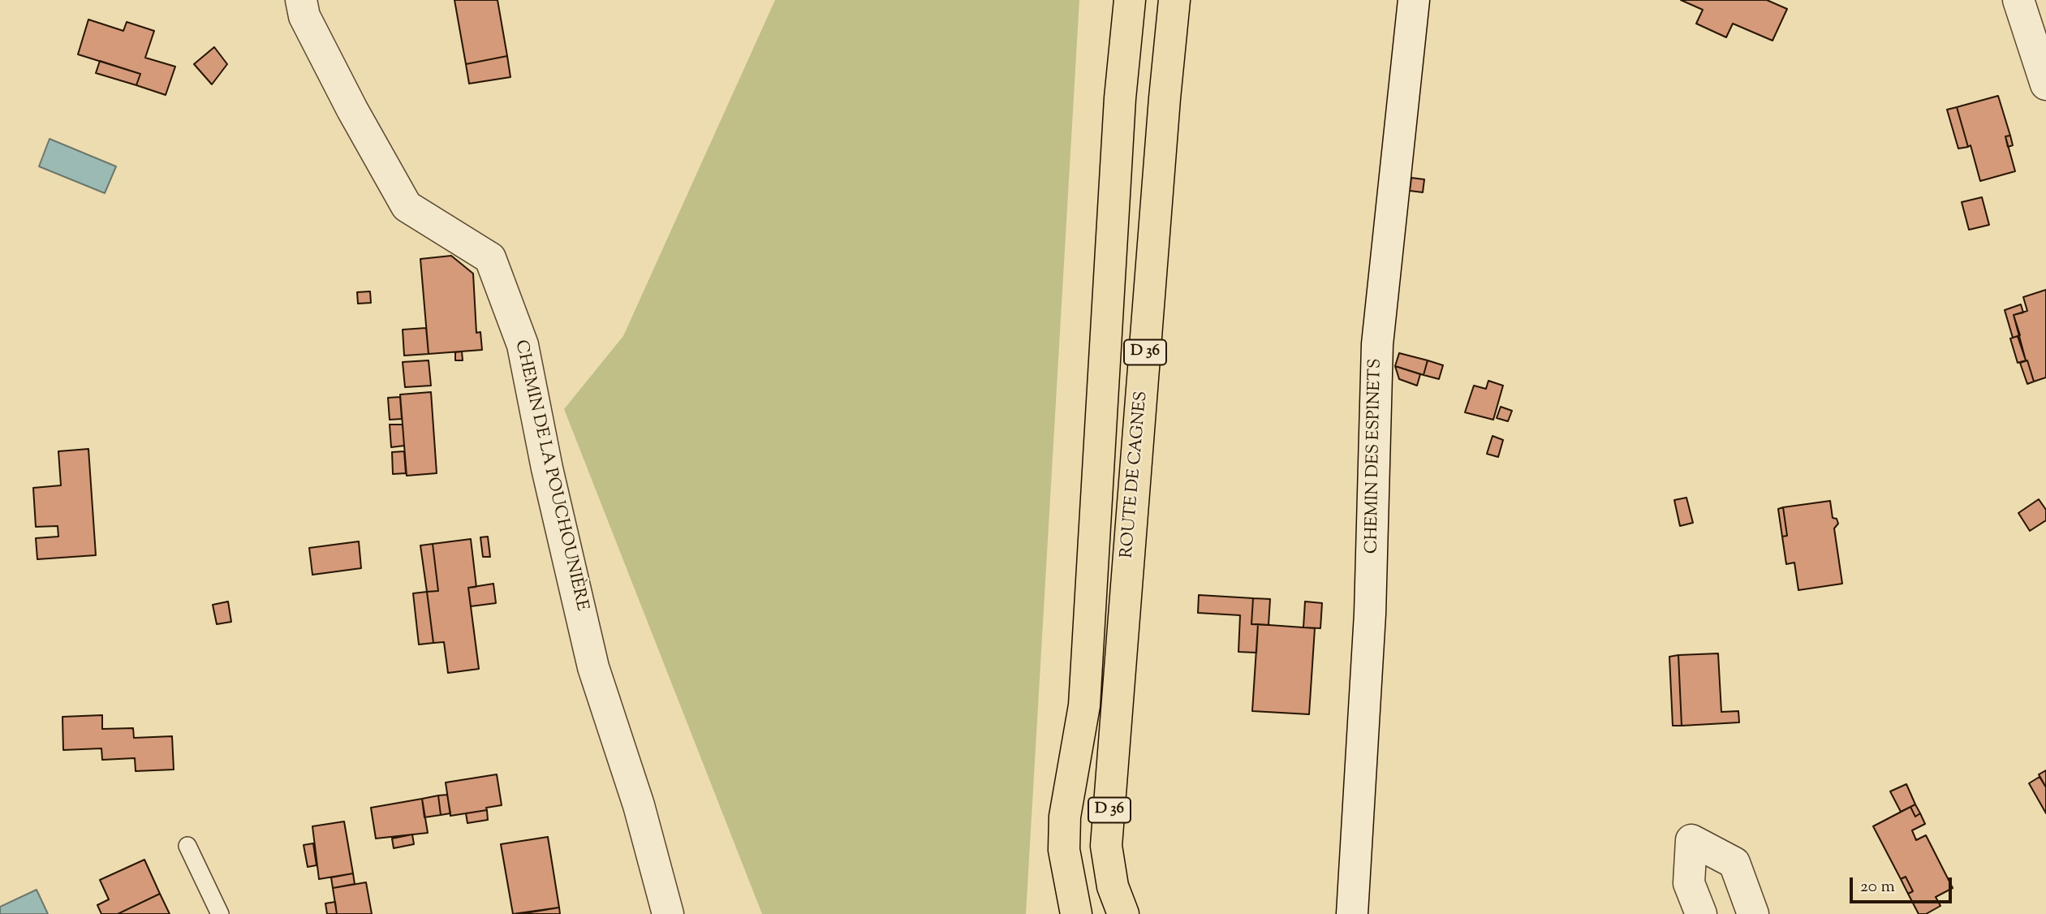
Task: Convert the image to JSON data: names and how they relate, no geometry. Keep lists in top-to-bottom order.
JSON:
{
  "streets": {
    "main road": ["D 36", "ROUTE DE CAGNES"],
    "street": ["CHEMIN DES ESPINETS", "CHEMIN DE LA POUCHOUNIÈRE"]
  },
  "scale_bar": "20 m"
}
